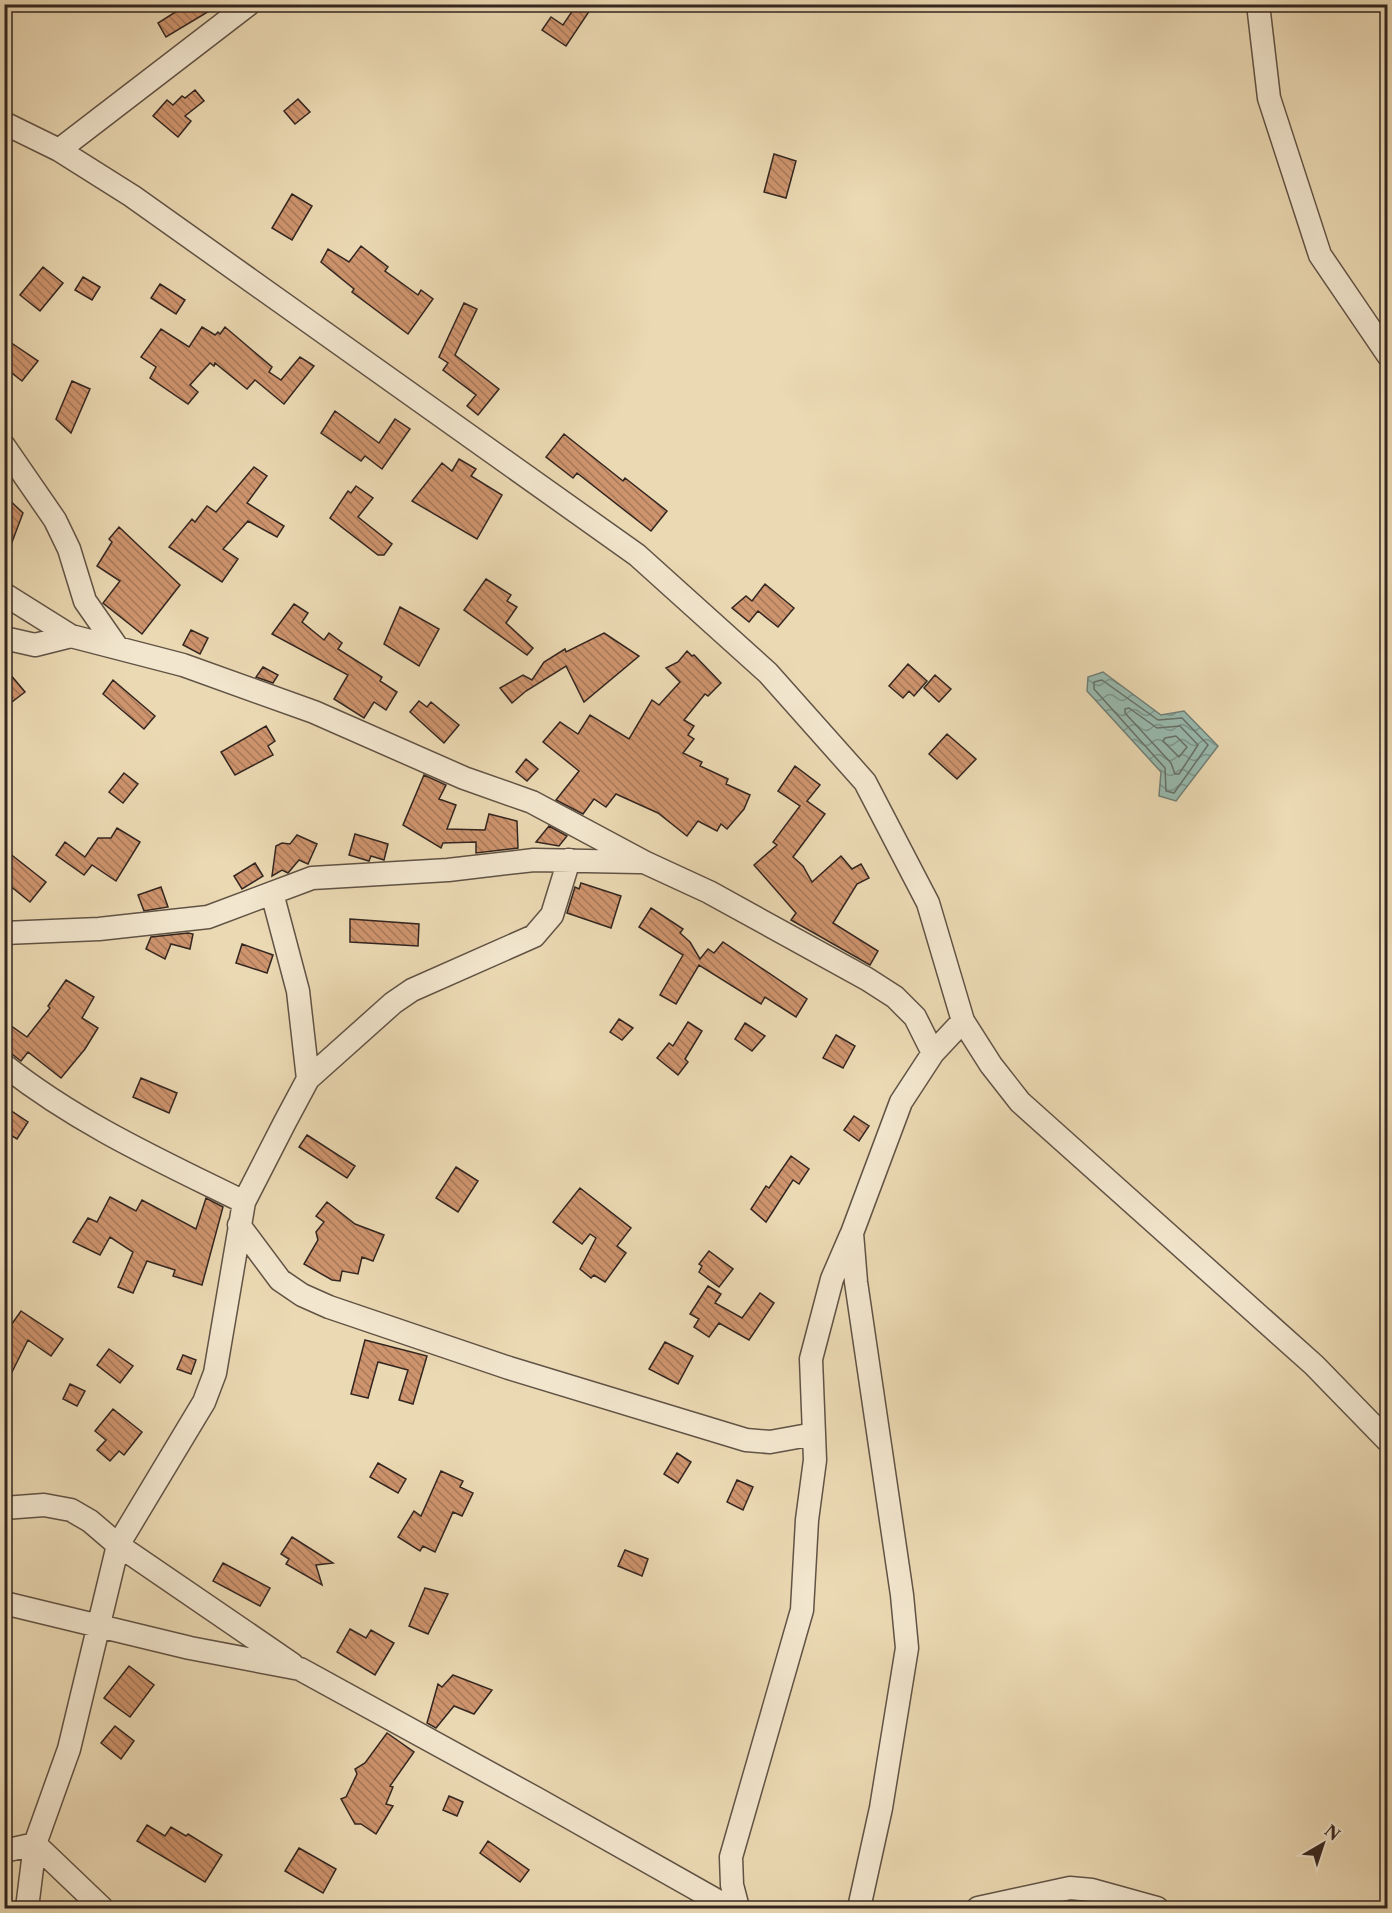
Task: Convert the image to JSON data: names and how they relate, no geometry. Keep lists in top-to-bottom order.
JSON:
{
  "north": "top right"
}
